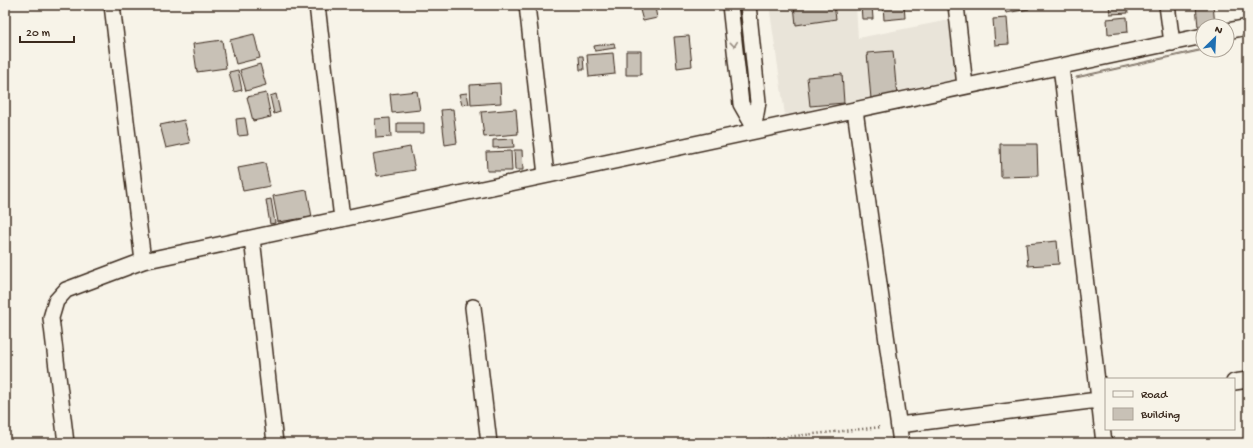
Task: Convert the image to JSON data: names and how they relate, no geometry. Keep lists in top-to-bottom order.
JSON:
{
  "legend": ["Road", "Building"],
  "scale_bar": "20 m",
  "north": "top right"
}
